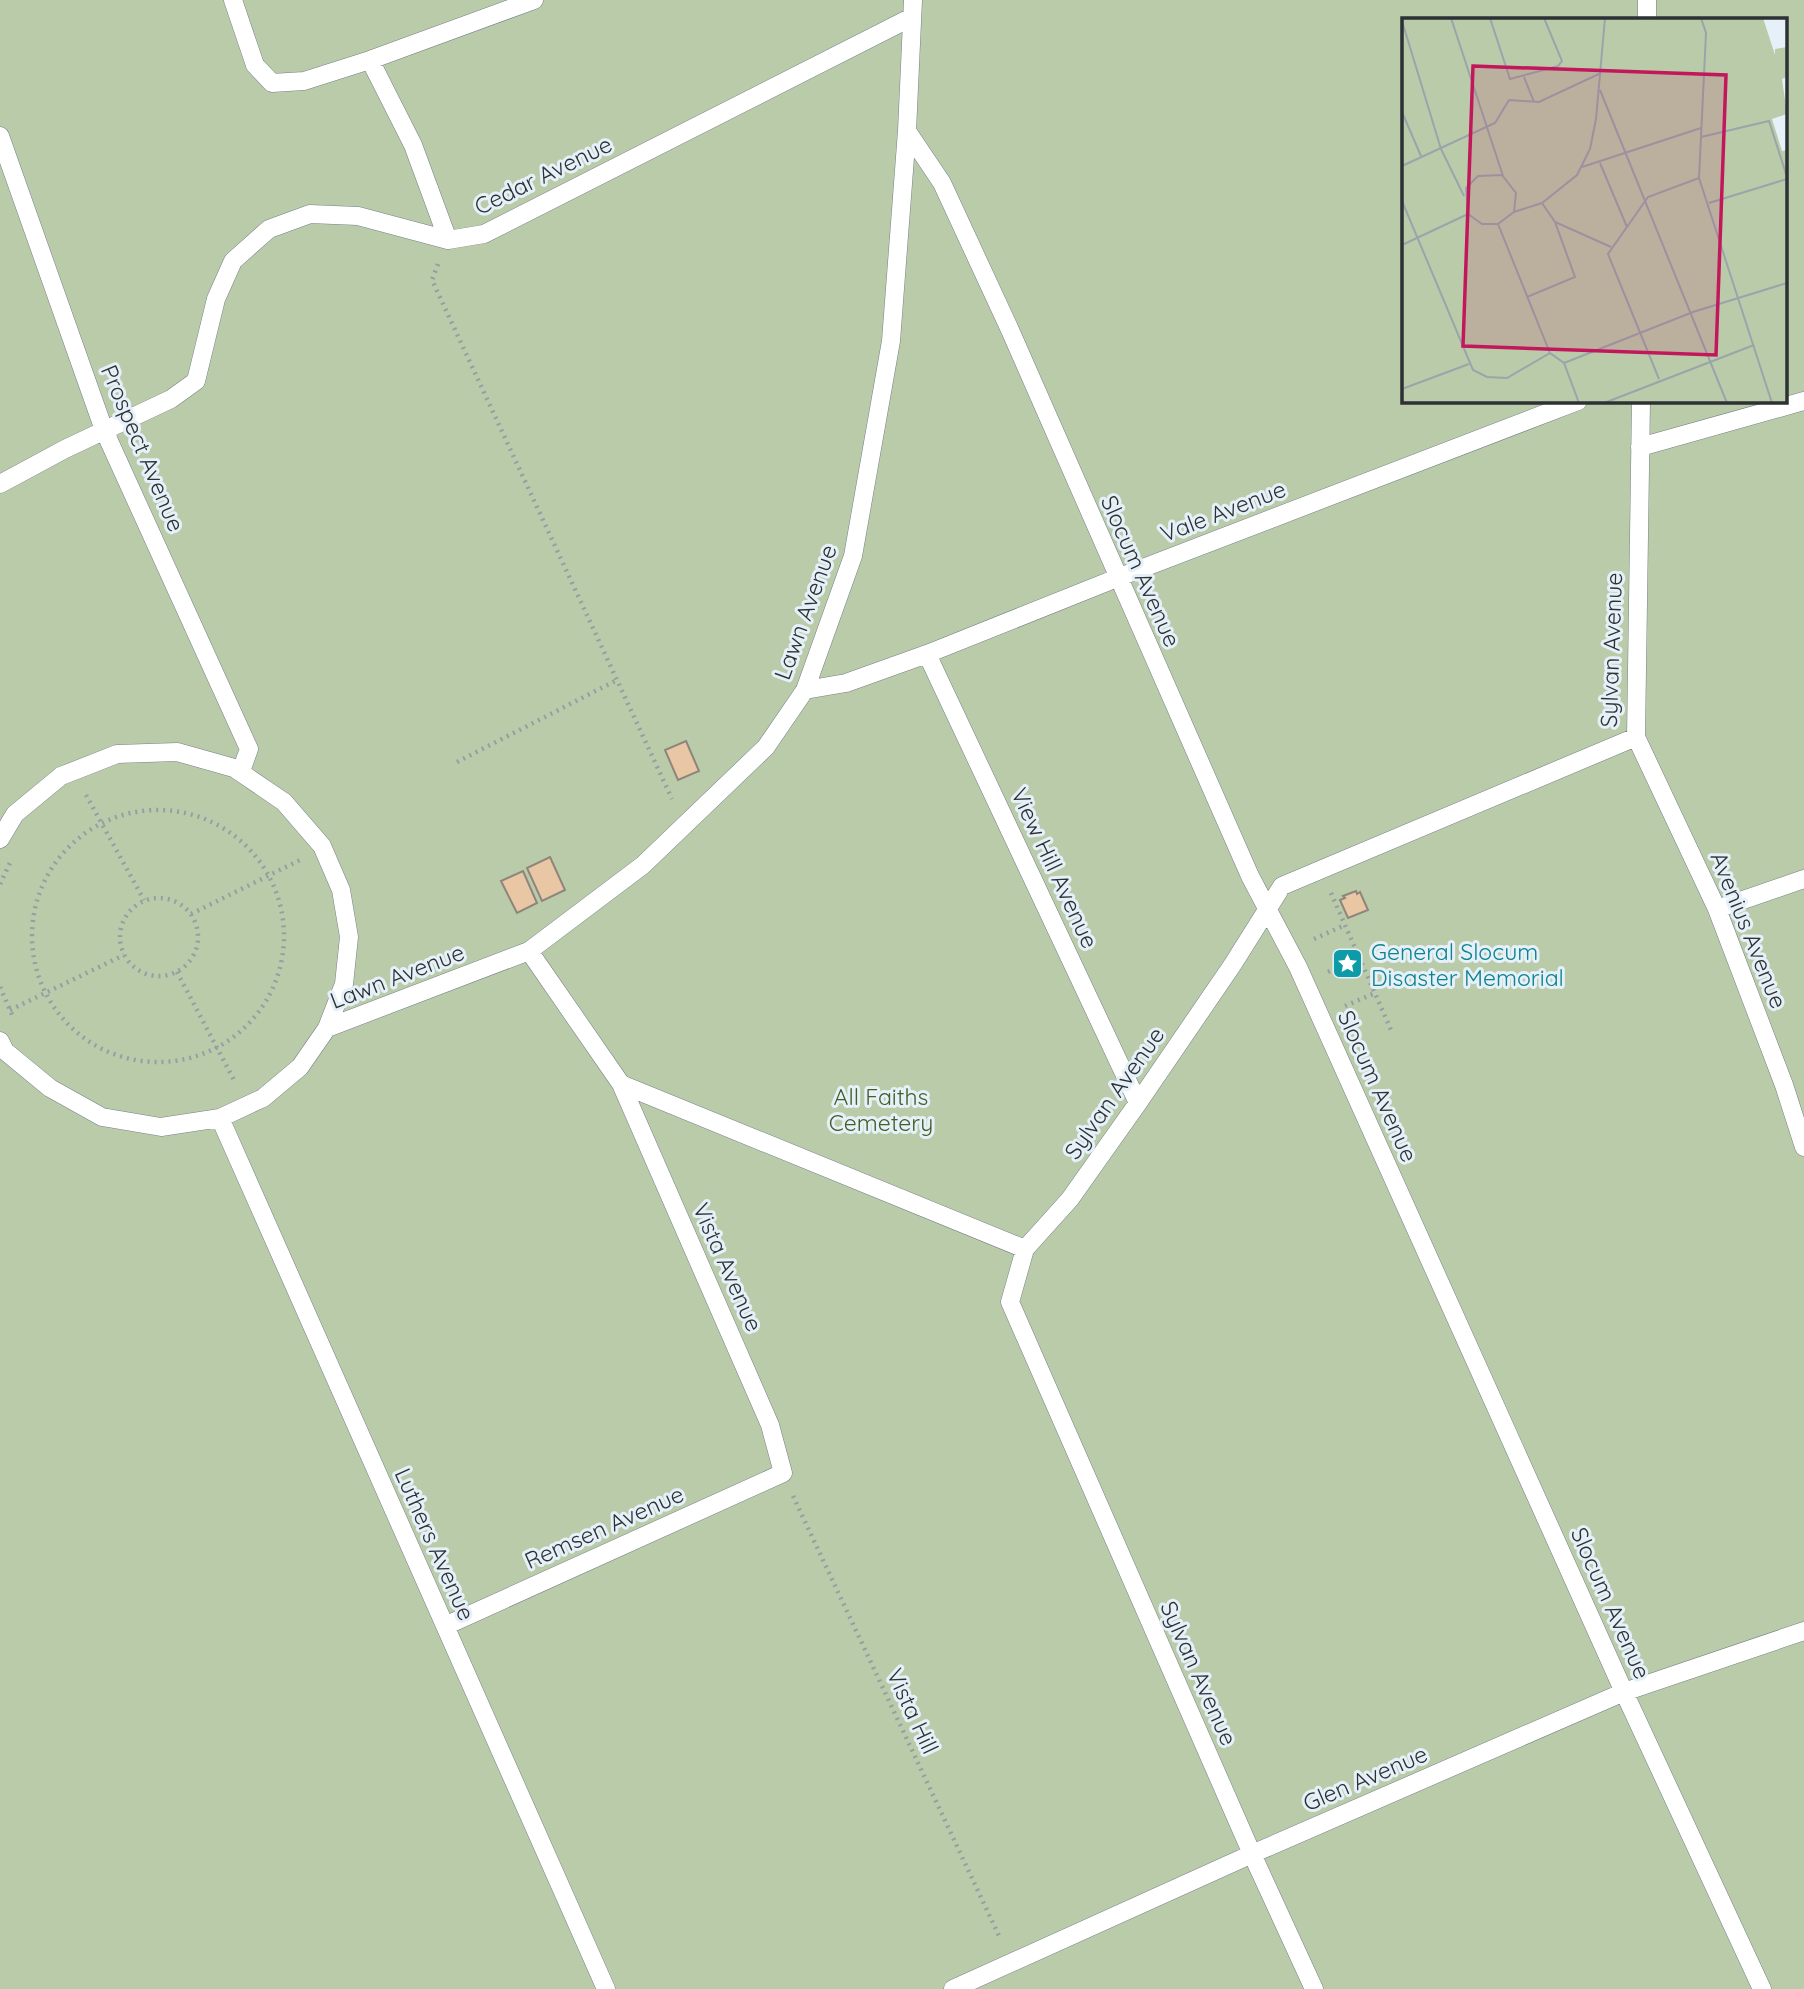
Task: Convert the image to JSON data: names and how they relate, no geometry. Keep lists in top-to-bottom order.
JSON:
{
  "streets": {
    "lane": [
      "Cedar Avenue",
      "Prospect Avenue",
      "Vale Avenue",
      "Slocum Avenue",
      "Lawn Avenue",
      "Sylvan Avenue",
      "View Hill Avenue",
      "Avenius Avenue",
      "Vista Avenue",
      "Remsen Avenue",
      "Luthers Avenue",
      "Glen Avenue"
    ],
    "path": ["Vista Hill"]
  },
  "crossings": [
    ["Cedar Avenue", "Prospect Avenue"],
    ["Cedar Avenue", "Lawn Avenue"],
    ["Vale Avenue", "Slocum Avenue"],
    ["Vale Avenue", "Lawn Avenue"],
    ["Vale Avenue", "View Hill Avenue"],
    ["Slocum Avenue", "Lawn Avenue"],
    ["Slocum Avenue", "Sylvan Avenue"],
    ["Slocum Avenue", "Glen Avenue"],
    ["Lawn Avenue", "Vista Avenue"],
    ["Sylvan Avenue", "View Hill Avenue"],
    ["Sylvan Avenue", "Avenius Avenue"],
    ["Sylvan Avenue", "Glen Avenue"],
    ["Vista Avenue", "Remsen Avenue"],
    ["Vista Avenue", "Vista Hill"],
    ["Remsen Avenue", "Luthers Avenue"],
    ["Remsen Avenue", "Vista Hill"],
    ["Vista Hill", "Glen Avenue"]
  ],
  "parks": ["All Faiths Cemetery"],
  "places": {
    "place": ["General Slocum Disaster Memorial"]
  }
}
